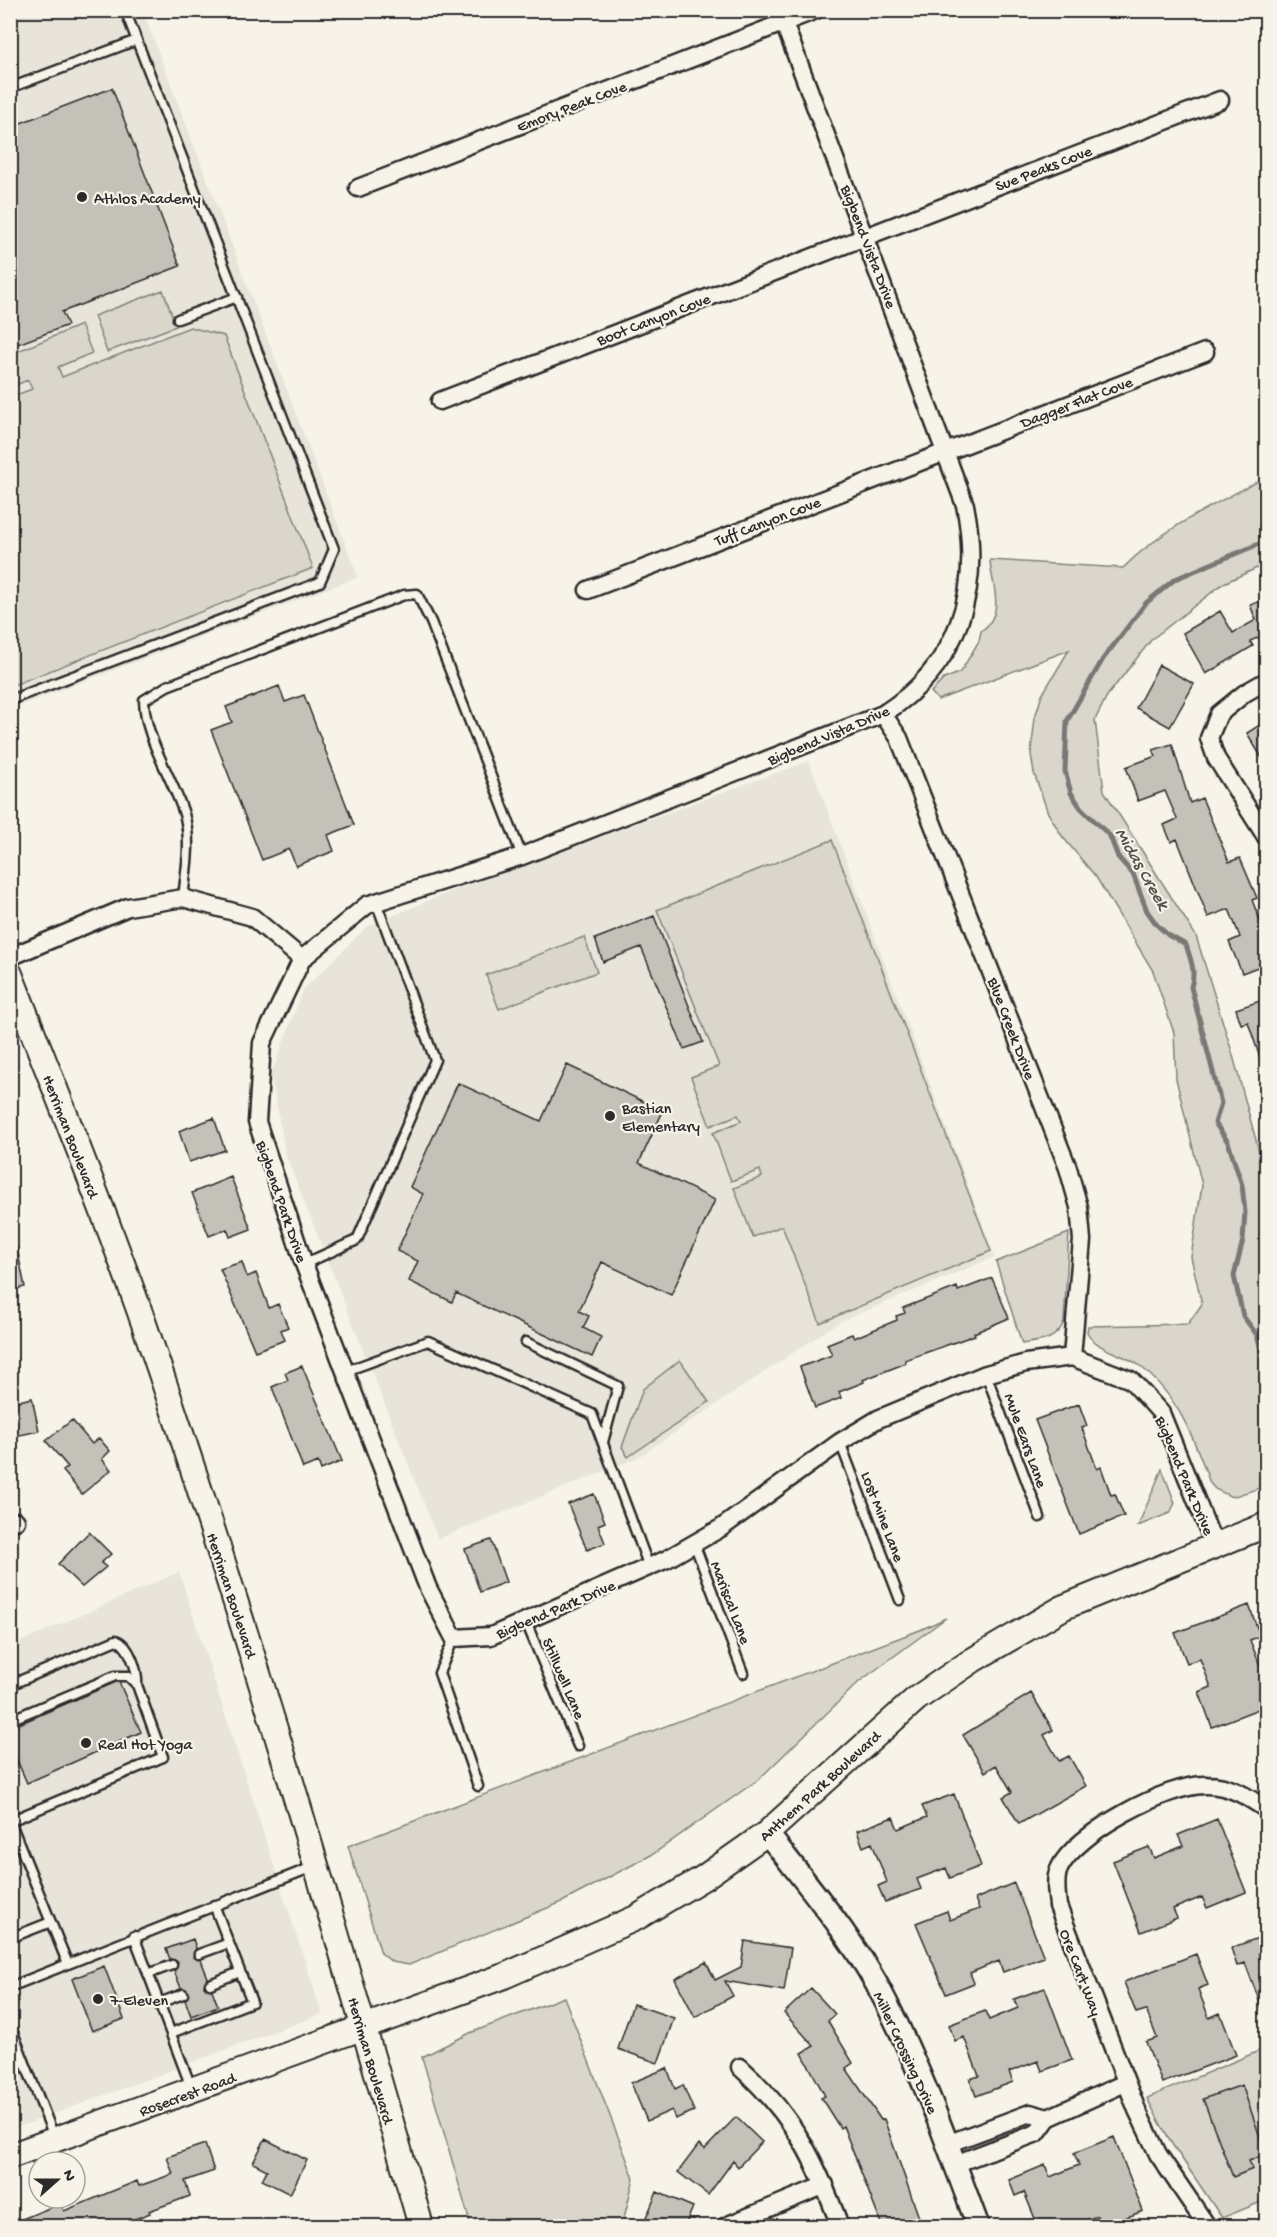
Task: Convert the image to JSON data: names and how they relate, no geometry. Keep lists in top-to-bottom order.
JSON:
{
  "streets": {
    "main road": ["Herriman Boulevard", "Anthem Park Boulevard", "Rosecrest Road"],
    "street": [
      "Emory Peak Cove",
      "Sue Peaks Cove",
      "Bigbend Vista Drive",
      "Boot Canyon Cove",
      "Dagger Flat Cove",
      "Tuff Canyon Cove",
      "Blue Creek Drive",
      "Bigbend Park Drive",
      "Ore Cart Way",
      "Miller Crossing Drive"
    ],
    "lane": [
      "Mule Ears Lane",
      "Lost Mine Lane",
      "Mariscal Lane",
      "Stillwell Lane"
    ]
  },
  "crossings": [
    ["Emory Peak Cove", "Bigbend Vista Drive"],
    ["Sue Peaks Cove", "Bigbend Vista Drive"],
    ["Sue Peaks Cove", "Boot Canyon Cove"],
    ["Bigbend Vista Drive", "Boot Canyon Cove"],
    ["Bigbend Vista Drive", "Dagger Flat Cove"],
    ["Bigbend Vista Drive", "Tuff Canyon Cove"],
    ["Bigbend Vista Drive", "Blue Creek Drive"],
    ["Bigbend Vista Drive", "Bigbend Park Drive"],
    ["Dagger Flat Cove", "Tuff Canyon Cove"],
    ["Blue Creek Drive", "Bigbend Park Drive"],
    ["Herriman Boulevard", "Anthem Park Boulevard"],
    ["Herriman Boulevard", "Rosecrest Road"],
    ["Bigbend Park Drive", "Mule Ears Lane"],
    ["Bigbend Park Drive", "Lost Mine Lane"],
    ["Bigbend Park Drive", "Mariscal Lane"],
    ["Bigbend Park Drive", "Stillwell Lane"],
    ["Bigbend Park Drive", "Anthem Park Boulevard"],
    ["Anthem Park Boulevard", "Miller Crossing Drive"],
    ["Anthem Park Boulevard", "Rosecrest Road"]
  ],
  "water": ["Midas Creek"],
  "places": [
    "Athlos Academy",
    "Bastian Elementary",
    "Real Hot Yoga",
    "7-Eleven"
  ],
  "north": "right"
}
